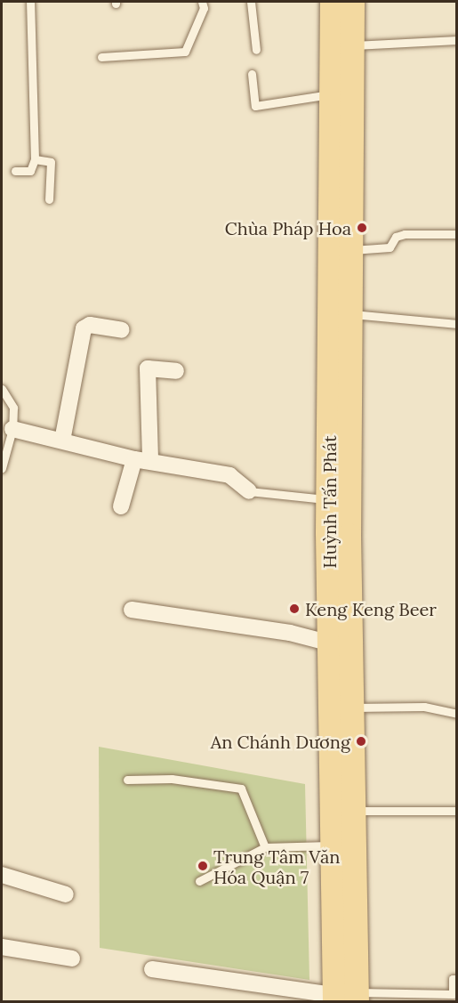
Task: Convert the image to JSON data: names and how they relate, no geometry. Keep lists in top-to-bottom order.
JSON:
{
  "streets": {
    "main road": ["Huỳnh Tấn Phát"]
  },
  "places": [
    "Chùa Pháp Hoa",
    "Keng Keng Beer",
    "An Chánh Dương",
    "Trung Tâm Văn Hóa Quận 7"
  ]
}
